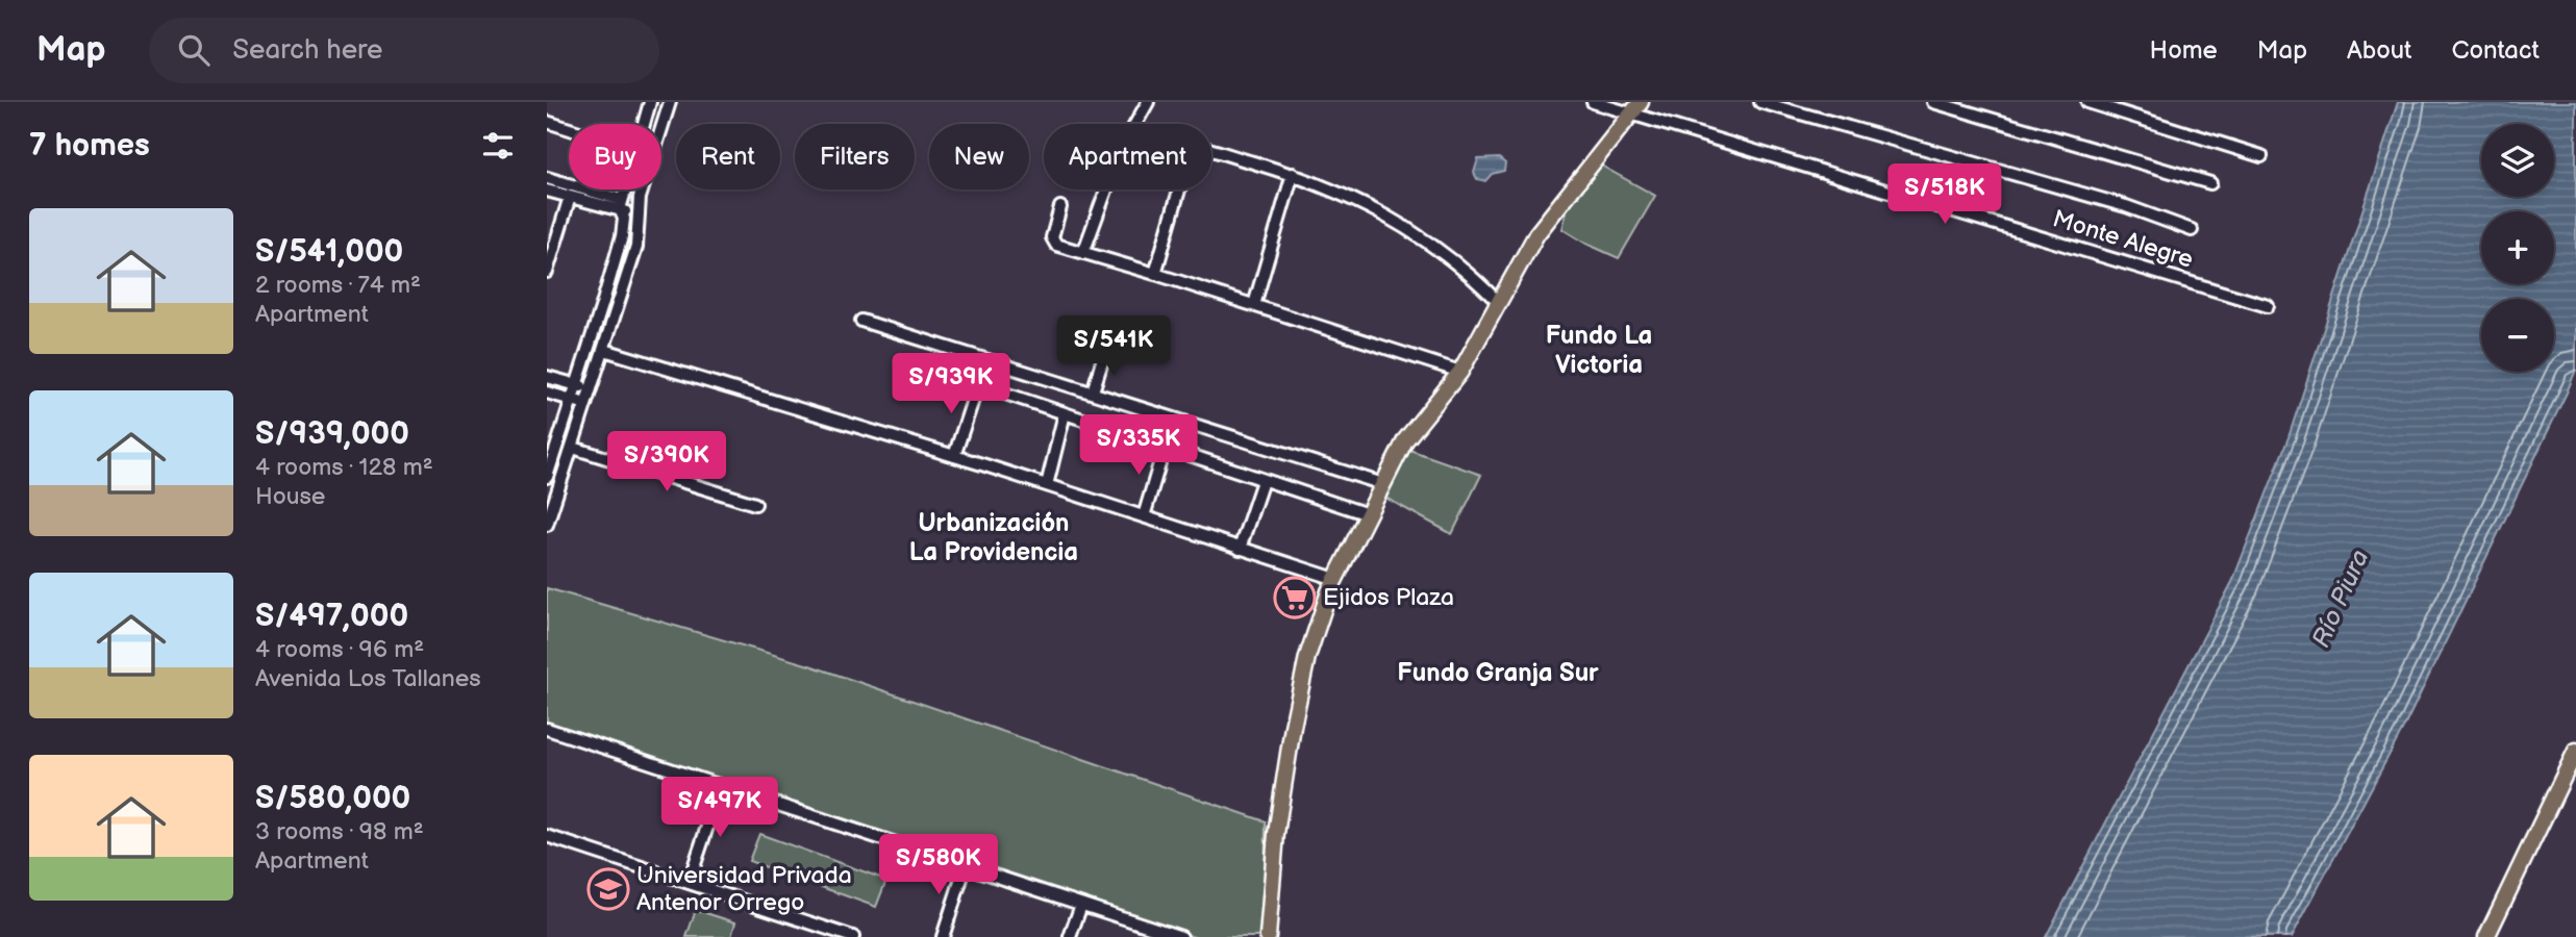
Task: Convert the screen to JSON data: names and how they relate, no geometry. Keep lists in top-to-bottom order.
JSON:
{
  "streets": {
    "street": ["Monte Alegre"]
  },
  "districts": ["Fundo La Victoria", "Urbanización La Providencia", "Fundo Granja Sur"],
  "water": ["Río Piura"],
  "places": {
    "supermarket": ["Ejidos Plaza"],
    "school or university": ["Universidad Privada Antenor Orrego"]
  },
  "page": {
    "header": "Map",
    "search": "Search here",
    "nav": [
      "Home",
      "Map",
      "About",
      "Contact"
    ],
    "heading": "7 homes",
    "map_buttons": ["+", "−"],
    "chip": [
      "Buy",
      "Rent",
      "Filters",
      "New",
      "Apartment"
    ],
    "price": [
      "S/518K",
      "S/541K",
      "S/939K",
      "S/335K",
      "S/390K",
      "S/497K",
      "S/580K"
    ],
    "list": [
      {
        "name": "S/541,000",
        "note": "2 rooms · 74 m² · Apartment"
      },
      {
        "name": "S/939,000",
        "note": "4 rooms · 128 m² · House"
      },
      {
        "name": "S/497,000",
        "note": "4 rooms · 96 m² · Avenida Los Tallanes"
      },
      {
        "name": "S/580,000",
        "note": "3 rooms · 98 m² · Apartment"
      }
    ]
  }
}
